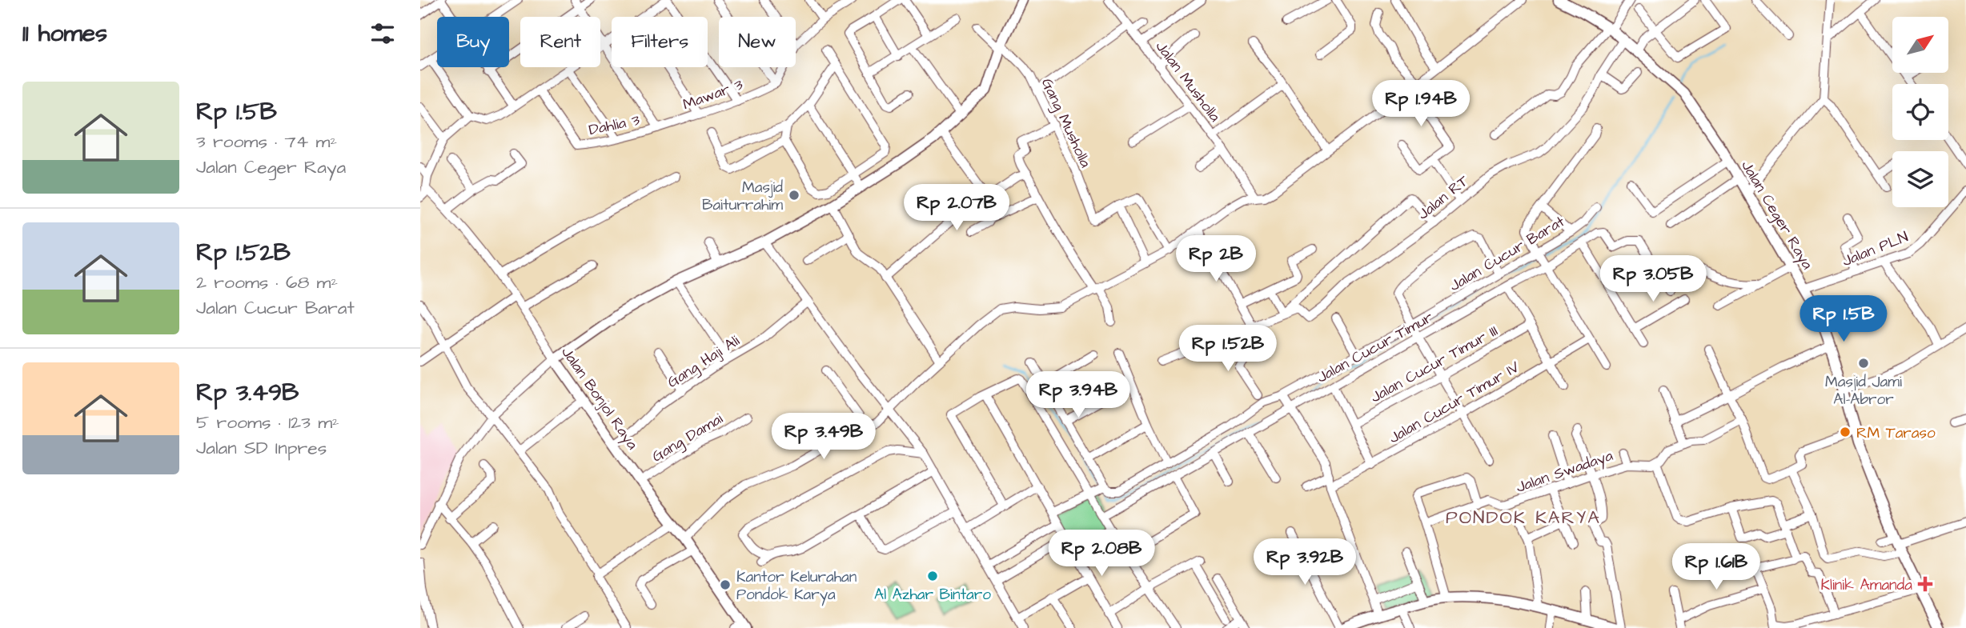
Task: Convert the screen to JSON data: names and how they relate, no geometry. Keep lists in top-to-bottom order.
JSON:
{
  "streets": {
    "main road": ["Jalan Ceger Raya", "Jalan Bonjol Raya"],
    "street": [
      "Jalan Musholla",
      "Mawar 3",
      "Gang Musholla",
      "Dahlia 3",
      "Jalan RT",
      "Jalan PLN",
      "Jalan Cucur Barat",
      "Jalan Cucur Timur",
      "Gang Haji Ali",
      "Jalan Cucur Timur III",
      "Jalan Cucur Timur IV",
      "Gang Damai",
      "Jalan Swadaya"
    ]
  },
  "crossings": [
    ["Mawar 3", "Dahlia 3"],
    ["Jalan RT", "Jalan Ceger Raya"],
    ["Jalan Ceger Raya", "Jalan PLN"],
    ["Jalan Cucur Barat", "Jalan Cucur Timur"],
    ["Gang Haji Ali", "Jalan Bonjol Raya"],
    ["Jalan Bonjol Raya", "Gang Damai"]
  ],
  "districts": ["PONDOK KARYA"],
  "places": {
    "other": [
      "Masjid Baiturrahim",
      "Masjid Jami Al-Abror",
      "RM Taraso",
      "Al Azhar Bintaro",
      "Kantor Kelurahan Pondok Karya"
    ],
    "health": ["Klinik Amanda"]
  },
  "north": "top right",
  "page": {
    "heading": "11 homes",
    "chip": [
      "Buy",
      "Rent",
      "Filters",
      "New"
    ],
    "list": [
      {
        "name": "Rp 1.5B",
        "note": "3 rooms · 74 m² · Jalan Ceger Raya"
      },
      {
        "name": "Rp 1.52B",
        "note": "2 rooms · 68 m² · Jalan Cucur Barat"
      },
      {
        "name": "Rp 3.49B",
        "note": "5 rooms · 123 m² · Jalan SD Inpres"
      }
    ],
    "price": [
      "Rp 1.94B",
      "Rp 2.07B",
      "Rp 2B",
      "Rp 3.05B",
      "Rp 1.5B",
      "Rp 1.52B",
      "Rp 3.94B",
      "Rp 3.49B",
      "Rp 2.08B",
      "Rp 3.92B",
      "Rp 1.61B"
    ]
  }
}
